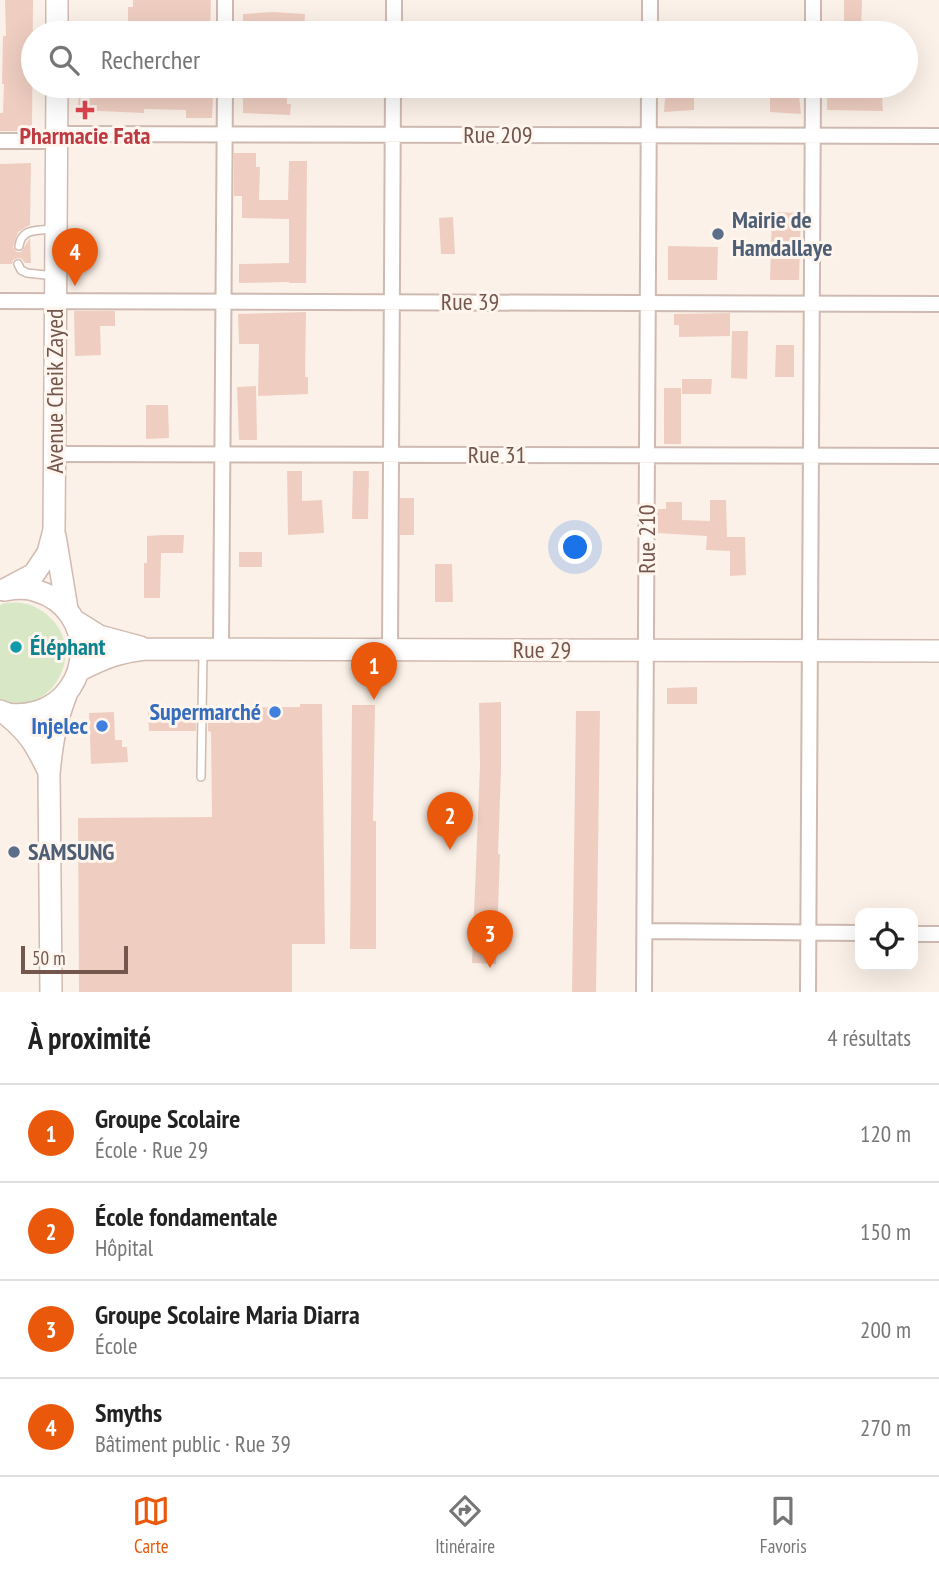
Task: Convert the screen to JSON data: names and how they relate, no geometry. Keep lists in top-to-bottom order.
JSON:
{
  "streets": {
    "main road": ["Avenue Cheik Zayed", "Rue 29"],
    "street": [
      "Rue 209",
      "Rue 39",
      "Rue 31",
      "Rue 210"
    ]
  },
  "crossings": [
    ["Rue 209", "Avenue Cheik Zayed"],
    ["Rue 209", "Rue 210"],
    ["Rue 39", "Avenue Cheik Zayed"],
    ["Rue 39", "Rue 210"],
    ["Avenue Cheik Zayed", "Rue 31"],
    ["Avenue Cheik Zayed", "Rue 29"],
    ["Rue 31", "Rue 210"],
    ["Rue 210", "Rue 29"]
  ],
  "places": {
    "health": ["Pharmacie Fata"],
    "other": [
      "Mairie de Hamdallaye",
      "Éléphant",
      "Supermarché",
      "Injelec",
      "SAMSUNG"
    ]
  },
  "scale_bar": "50 m",
  "page": {
    "search": "Rechercher",
    "pins": [
      "4",
      "1",
      "2",
      "3"
    ],
    "scale": "50 m",
    "heading": ["À proximité", "4 résultats"],
    "list": [
      {
        "mark": "1",
        "name": "Groupe Scolaire",
        "note": "École · Rue 29",
        "value": "120 m"
      },
      {
        "mark": "2",
        "name": "École fondamentale",
        "note": "Hôpital",
        "value": "150 m"
      },
      {
        "mark": "3",
        "name": "Groupe Scolaire Maria Diarra",
        "note": "École",
        "value": "200 m"
      },
      {
        "mark": "4",
        "name": "Smyths",
        "note": "Bâtiment public · Rue 39",
        "value": "270 m"
      }
    ],
    "nav": ["Carte", "Itinéraire", "Favoris"]
  }
}
